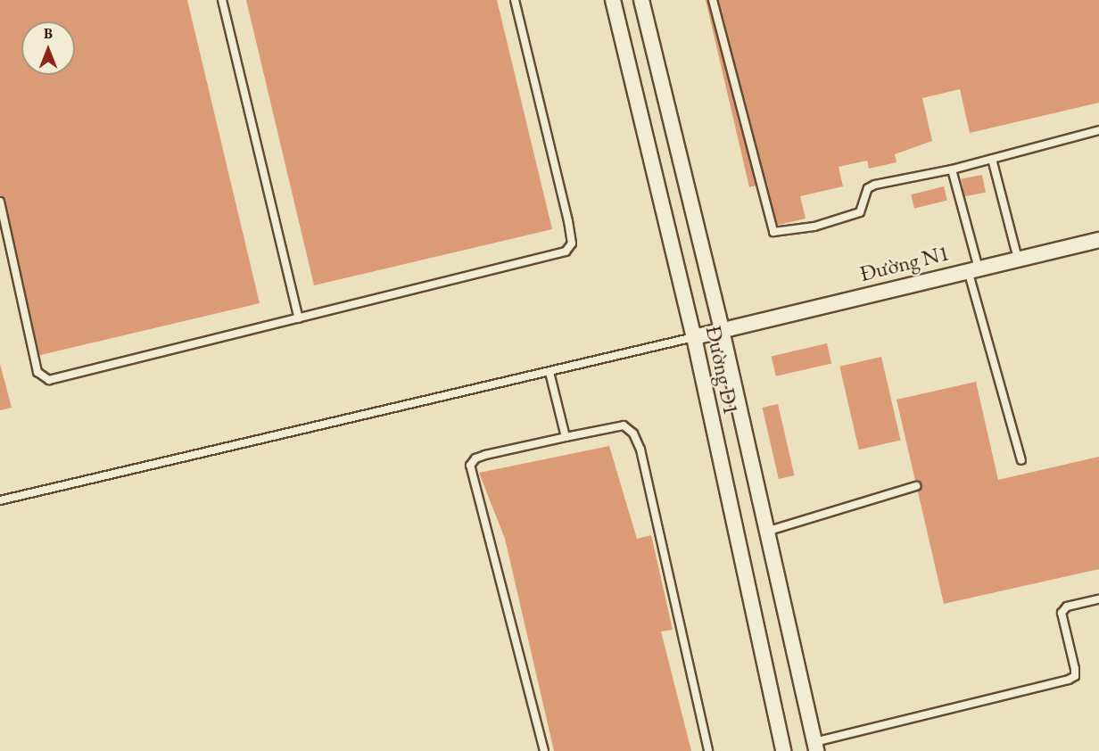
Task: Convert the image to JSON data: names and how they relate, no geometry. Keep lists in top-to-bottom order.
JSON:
{
  "streets": {
    "street": ["Đường N1", "Đường D1"]
  },
  "crossings": [
    ["Đường N1", "Đường D1"]
  ],
  "north": "top"
}
